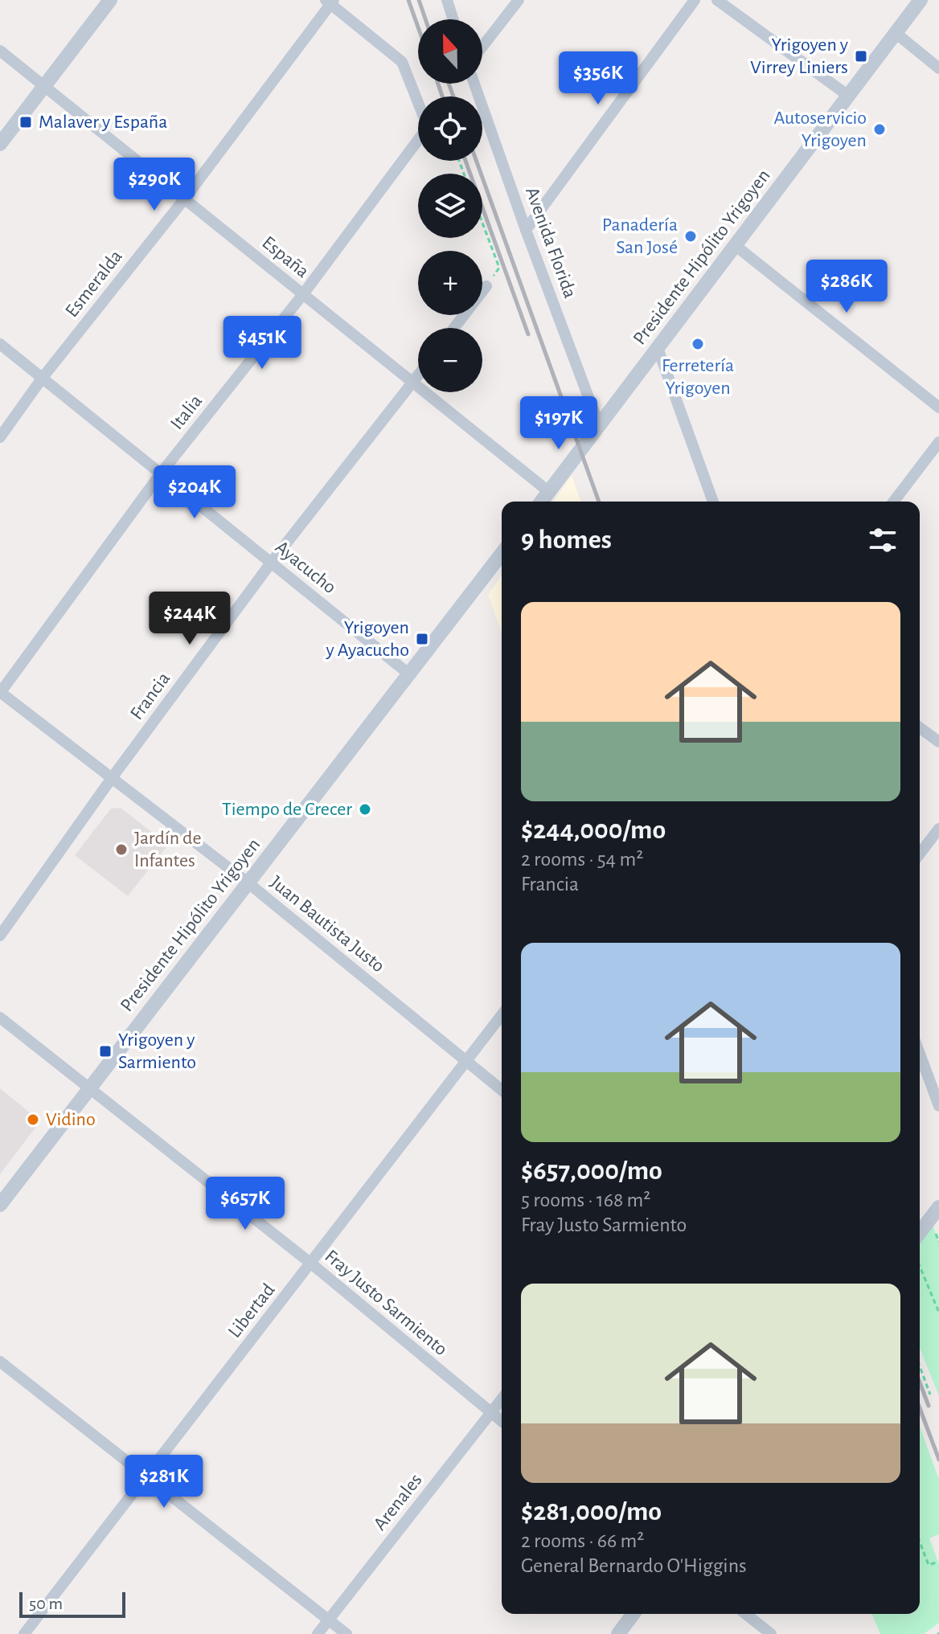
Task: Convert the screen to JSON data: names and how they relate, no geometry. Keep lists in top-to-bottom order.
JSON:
{
  "streets": {
    "street": [
      "Avenida Florida",
      "España",
      "Presidente Hipólito Yrigoyen",
      "Esmeralda",
      "Italia",
      "Ayacucho",
      "Francia",
      "Juan Bautista Justo",
      "Fray Justo Sarmiento",
      "Libertad",
      "Arenales"
    ]
  },
  "crossings": [
    ["Avenida Florida", "Presidente Hipólito Yrigoyen"],
    ["España", "Presidente Hipólito Yrigoyen"],
    ["España", "Esmeralda"],
    ["España", "Italia"],
    ["España", "Francia"],
    ["Presidente Hipólito Yrigoyen", "Ayacucho"],
    ["Presidente Hipólito Yrigoyen", "Juan Bautista Justo"],
    ["Presidente Hipólito Yrigoyen", "Fray Justo Sarmiento"],
    ["Esmeralda", "Italia"],
    ["Esmeralda", "Ayacucho"],
    ["Italia", "Ayacucho"],
    ["Italia", "Juan Bautista Justo"],
    ["Ayacucho", "Francia"],
    ["Francia", "Juan Bautista Justo"],
    ["Juan Bautista Justo", "Libertad"],
    ["Fray Justo Sarmiento", "Libertad"],
    ["Fray Justo Sarmiento", "Arenales"]
  ],
  "places": {
    "transit": [
      "Yrigoyen y Virrey Liniers",
      "Malaver y España",
      "Yrigoyen y Ayacucho",
      "Yrigoyen y Sarmiento"
    ],
    "other": [
      "Autoservicio Yrigoyen",
      "Panadería San José",
      "Ferretería Yrigoyen",
      "Tiempo de Crecer",
      "Jardín de Infantes",
      "Vidino"
    ]
  },
  "scale_bar": "50 m",
  "north": "top",
  "page": {
    "map_buttons": ["+", "−"],
    "price": [
      "$356K",
      "$290K",
      "$286K",
      "$451K",
      "$197K",
      "$204K",
      "$244K",
      "$657K",
      "$281K"
    ],
    "heading": "9 homes",
    "list": [
      {
        "name": "$244,000/mo",
        "note": "2 rooms · 54 m² · Francia"
      },
      {
        "name": "$657,000/mo",
        "note": "5 rooms · 168 m² · Fray Justo Sarmiento"
      },
      {
        "name": "$281,000/mo",
        "note": "2 rooms · 66 m² · General Bernardo O'Higgins"
      }
    ],
    "scale": "50 m"
  }
}
